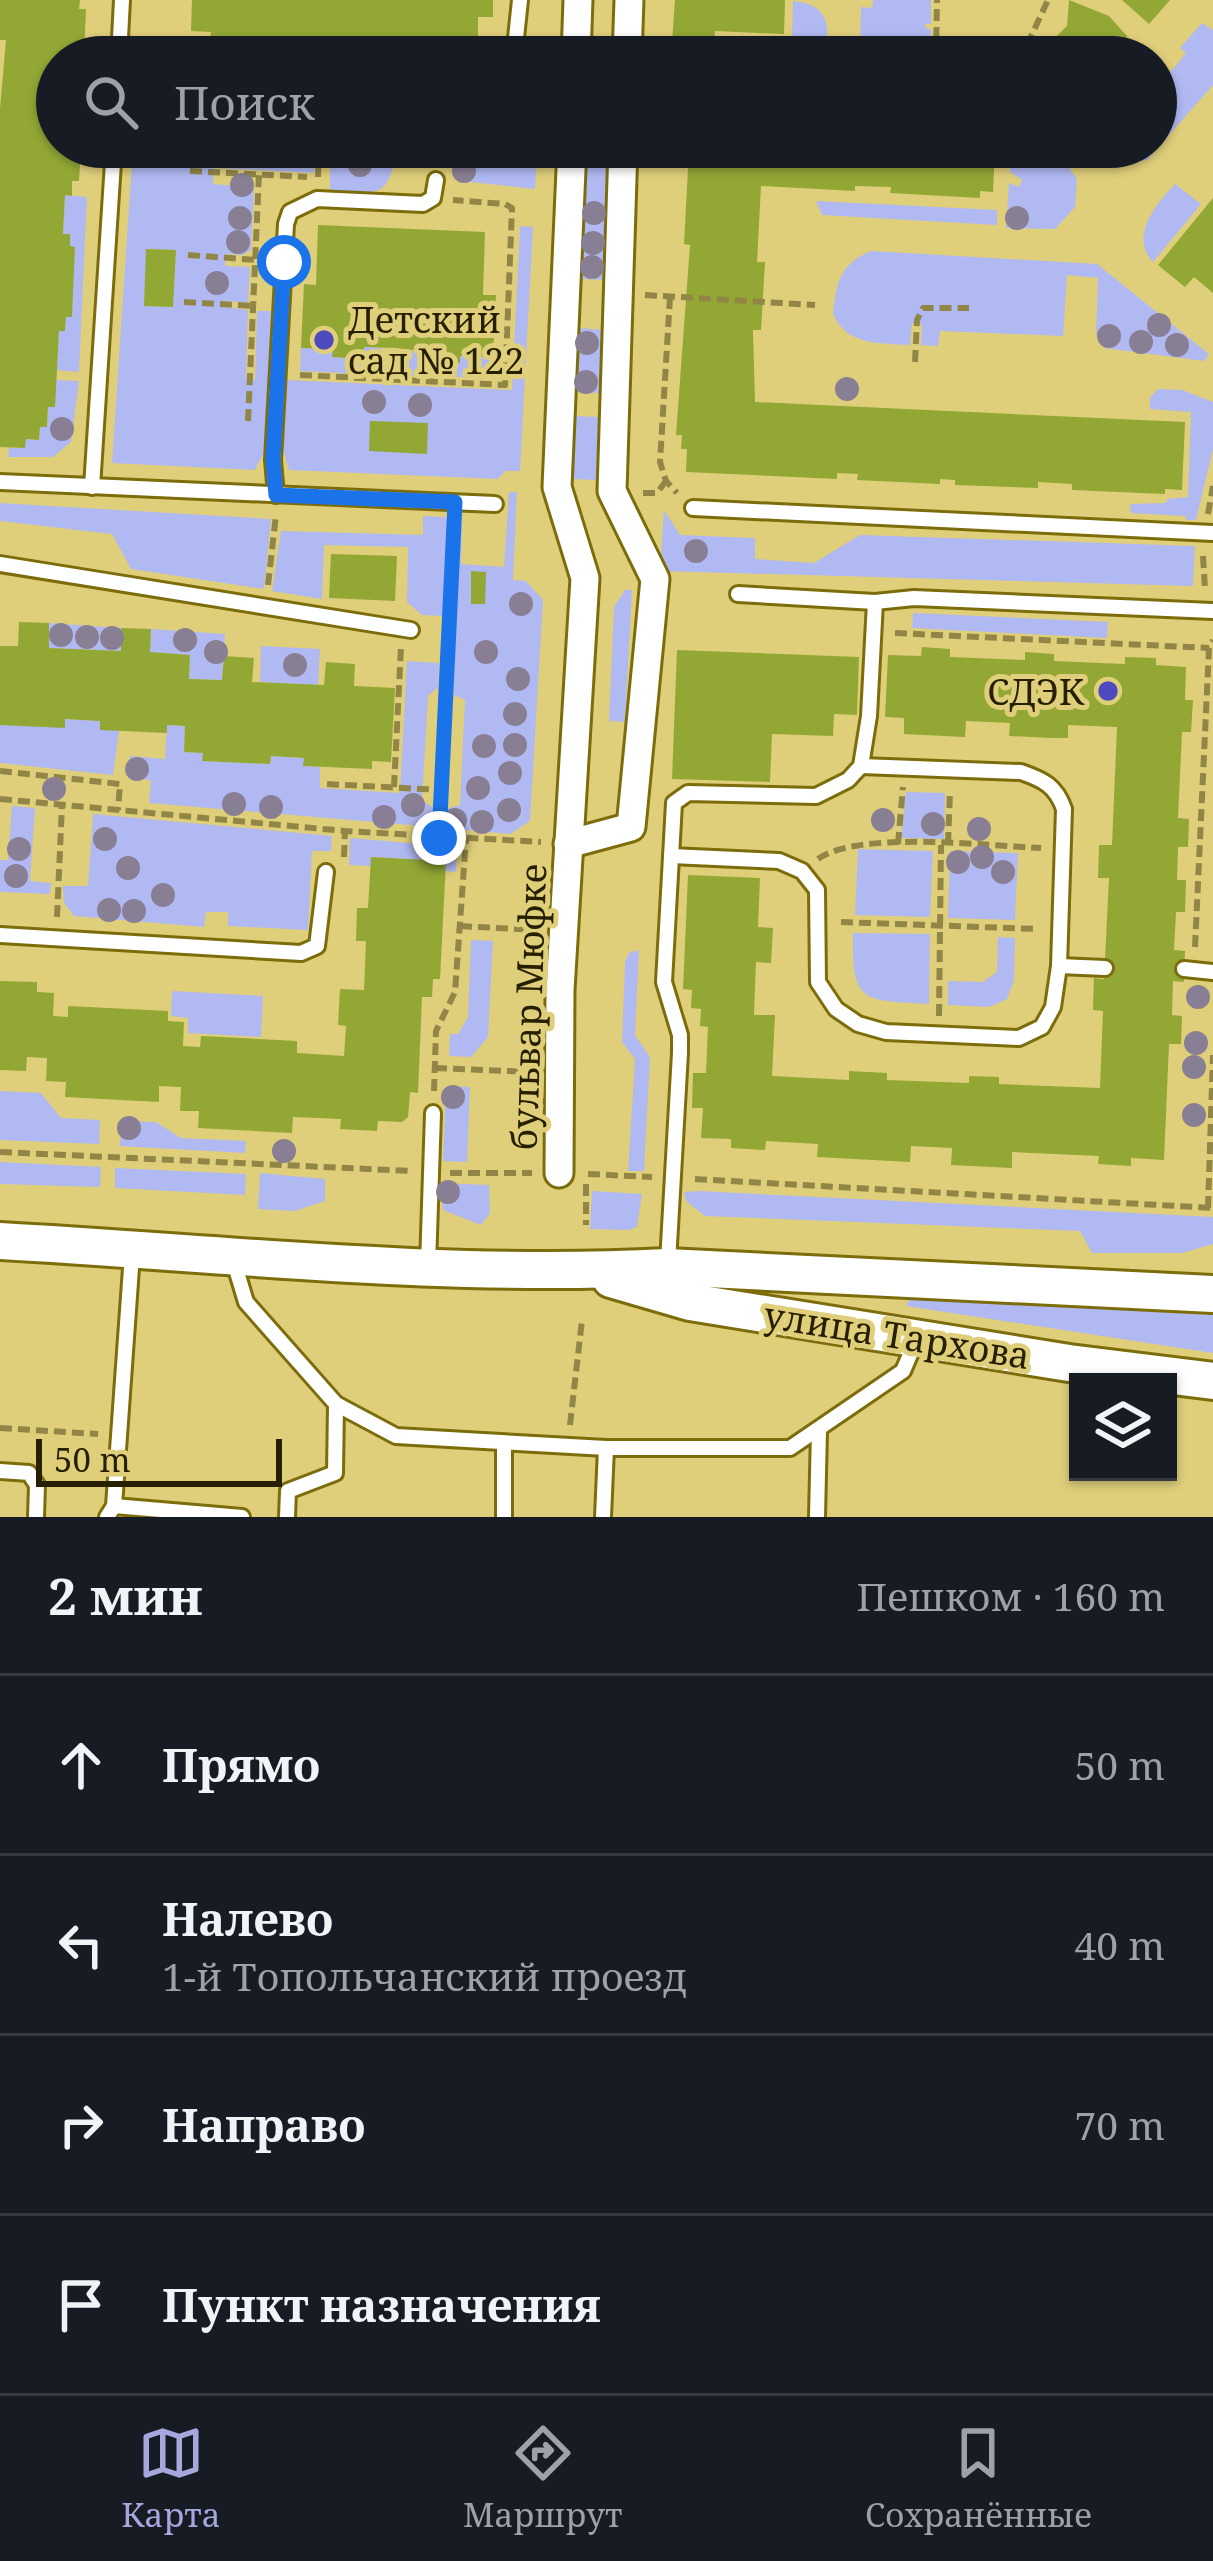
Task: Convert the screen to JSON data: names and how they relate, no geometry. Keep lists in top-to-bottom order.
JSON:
{
  "streets": {
    "main road": ["улица Тархова"],
    "street": ["бульвар Мюфке"]
  },
  "places": ["Детский сад № 122", "СДЭК"],
  "scale_bar": "50 m",
  "page": {
    "search": "Поиск",
    "scale": "50 m",
    "heading": ["2 мин", "Пешком · 160 m"],
    "list": [
      ["Прямо", "50 m"],
      ["Налево", "1-й Топольчанский проезд", "40 m"],
      ["Направо", "70 m"],
      "Пункт назначения"
    ],
    "nav": ["Карта", "Маршрут", "Сохранённые"]
  }
}
